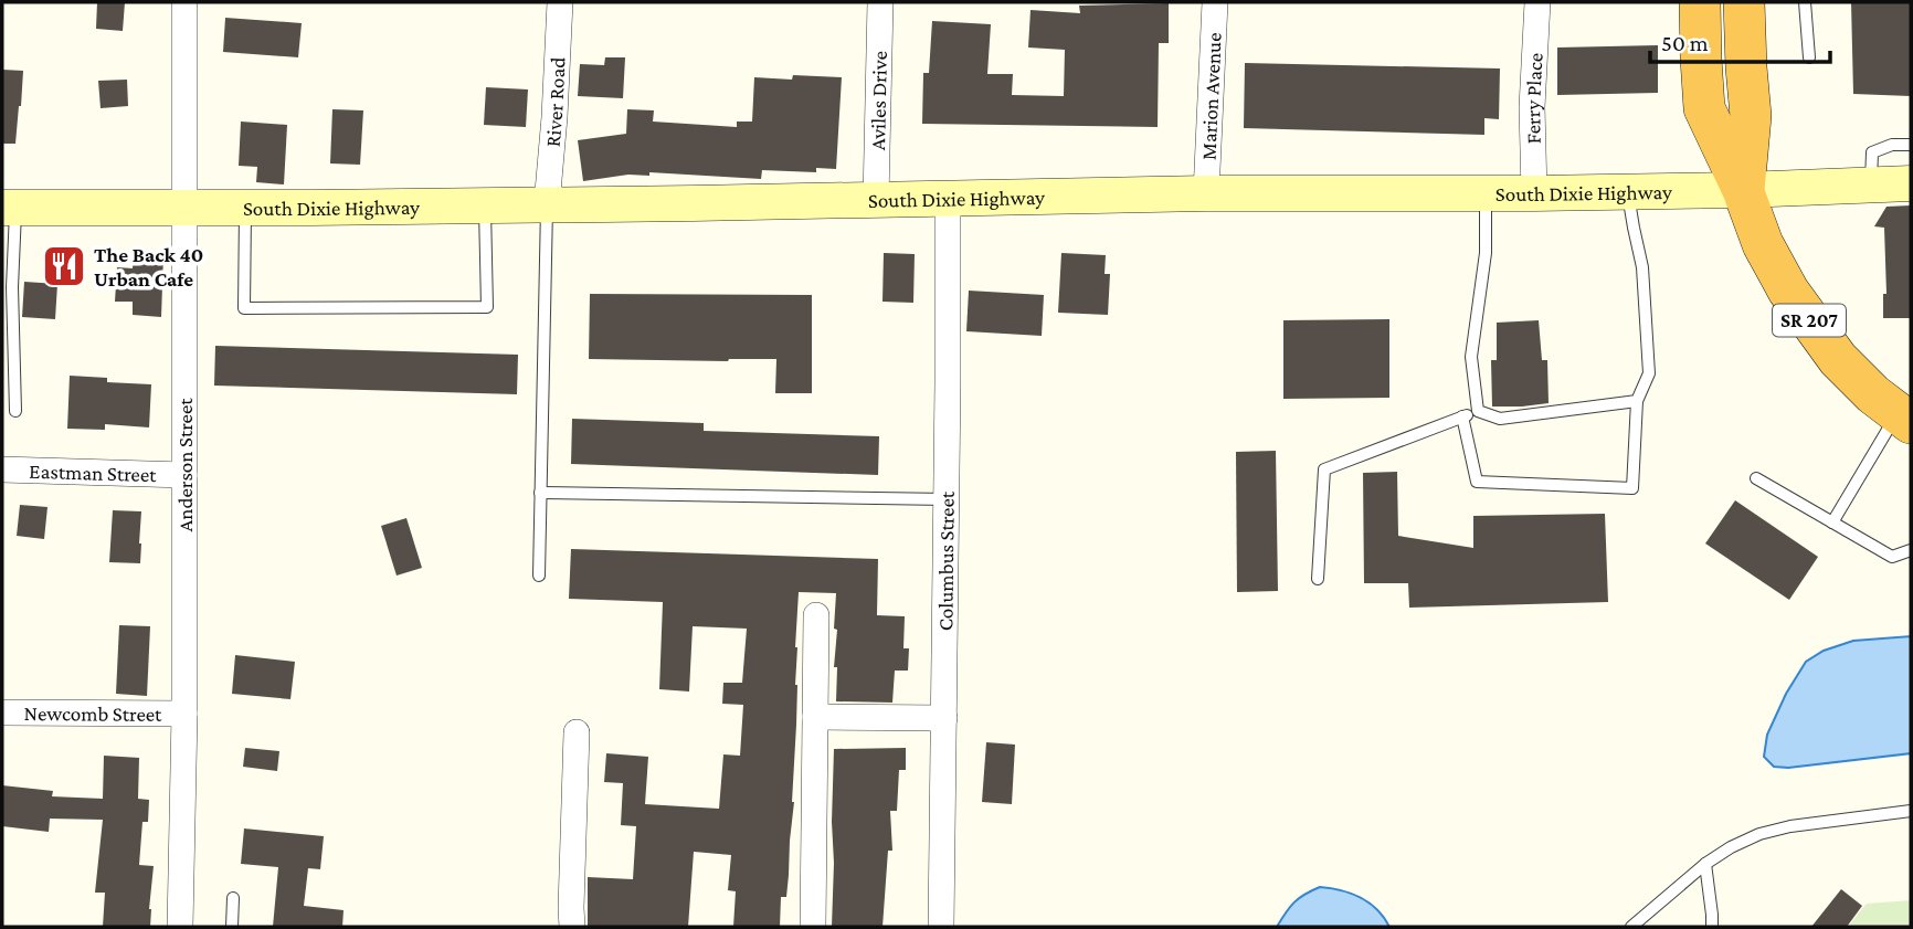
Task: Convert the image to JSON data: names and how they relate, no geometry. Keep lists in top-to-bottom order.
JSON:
{
  "streets": {
    "highway": ["SR 207"],
    "main road": ["South Dixie Highway"],
    "street": [
      "Marion Avenue",
      "Ferry Place",
      "Aviles Drive",
      "River Road",
      "Anderson Street",
      "Eastman Street",
      "Columbus Street",
      "Newcomb Street"
    ]
  },
  "crossings": [
    ["Marion Avenue", "South Dixie Highway"],
    ["Ferry Place", "South Dixie Highway"],
    ["Aviles Drive", "South Dixie Highway"],
    ["River Road", "South Dixie Highway"],
    ["South Dixie Highway", "SR 207"],
    ["South Dixie Highway", "Anderson Street"],
    ["South Dixie Highway", "Columbus Street"],
    ["Anderson Street", "Eastman Street"],
    ["Anderson Street", "Newcomb Street"]
  ],
  "places": {
    "restaurant": ["The Back 40 Urban Cafe"]
  },
  "scale_bar": "50 m"
}
